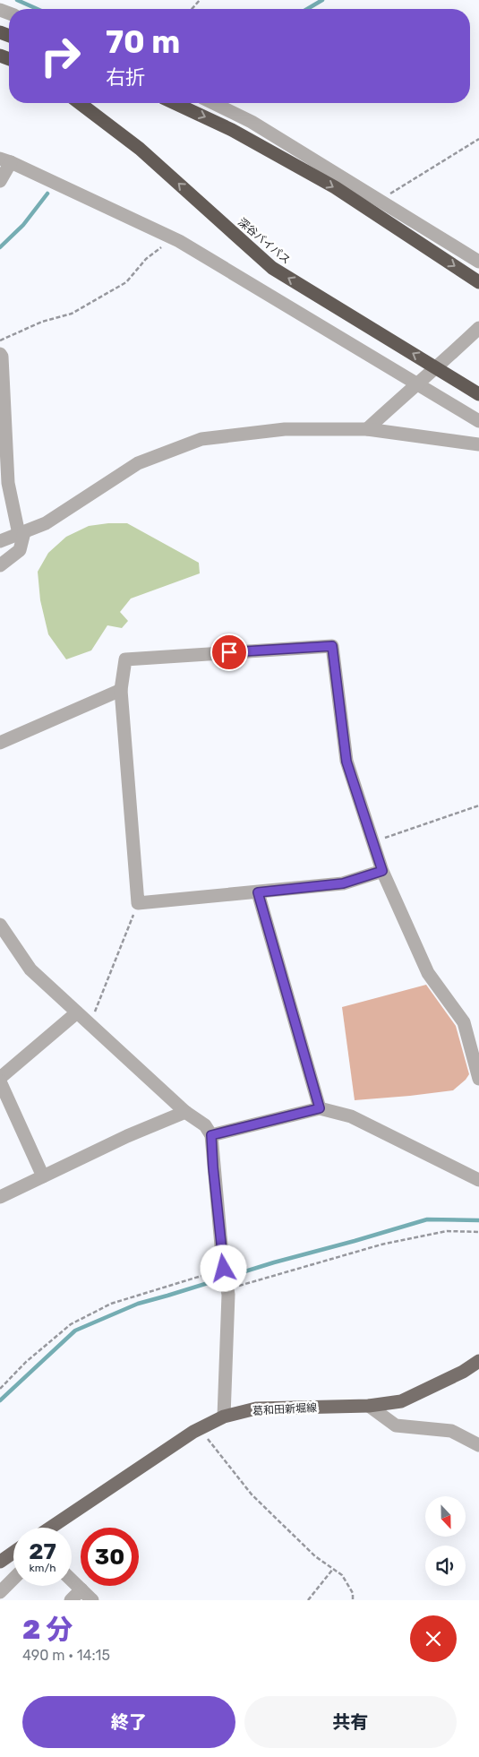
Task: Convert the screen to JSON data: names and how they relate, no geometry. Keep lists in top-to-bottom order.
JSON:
{
  "streets": {
    "highway": ["深谷バイパス"],
    "main road": ["葛和田新堀線"]
  },
  "north": "bottom",
  "page": {
    "turn": ["70 m", "右折"],
    "speed": "27 km/h",
    "limit": "30",
    "heading": ["2 分", "490 m · 14:15"],
    "buttons": ["終了", "共有"]
  }
}
